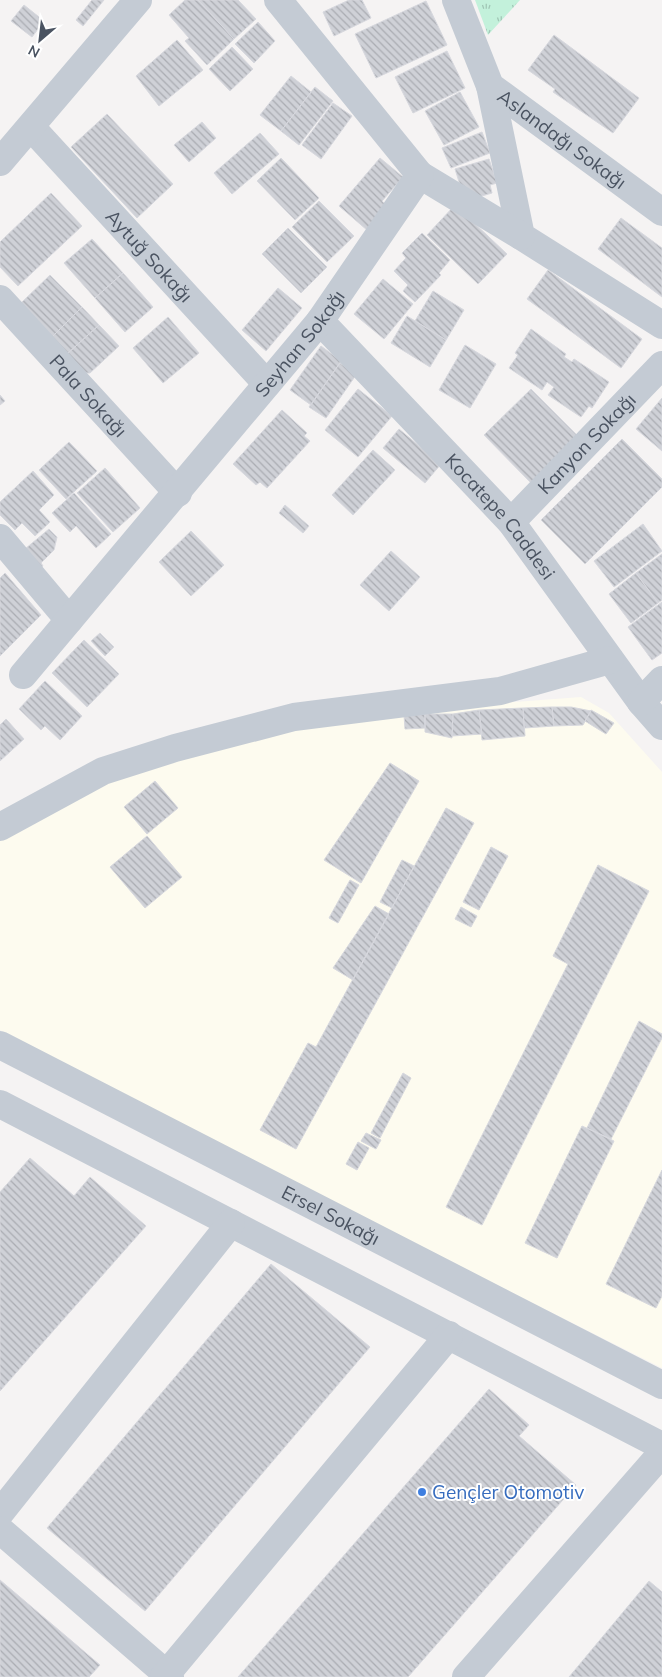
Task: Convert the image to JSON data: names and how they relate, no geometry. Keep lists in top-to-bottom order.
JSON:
{
  "streets": {
    "street": [
      "Aslandağı Sokağı",
      "Aytuğ Sokağı",
      "Seyhan Sokağı",
      "Pala Sokağı",
      "Kanyon Sokağı",
      "Kocatepe Caddesi",
      "Ersel Sokağı"
    ]
  },
  "crossings": [
    ["Aytuğ Sokağı", "Seyhan Sokağı"],
    ["Seyhan Sokağı", "Pala Sokağı"],
    ["Seyhan Sokağı", "Kocatepe Caddesi"],
    ["Kanyon Sokağı", "Kocatepe Caddesi"]
  ],
  "places": ["Gençler Otomotiv"],
  "north": "bottom left"
}
